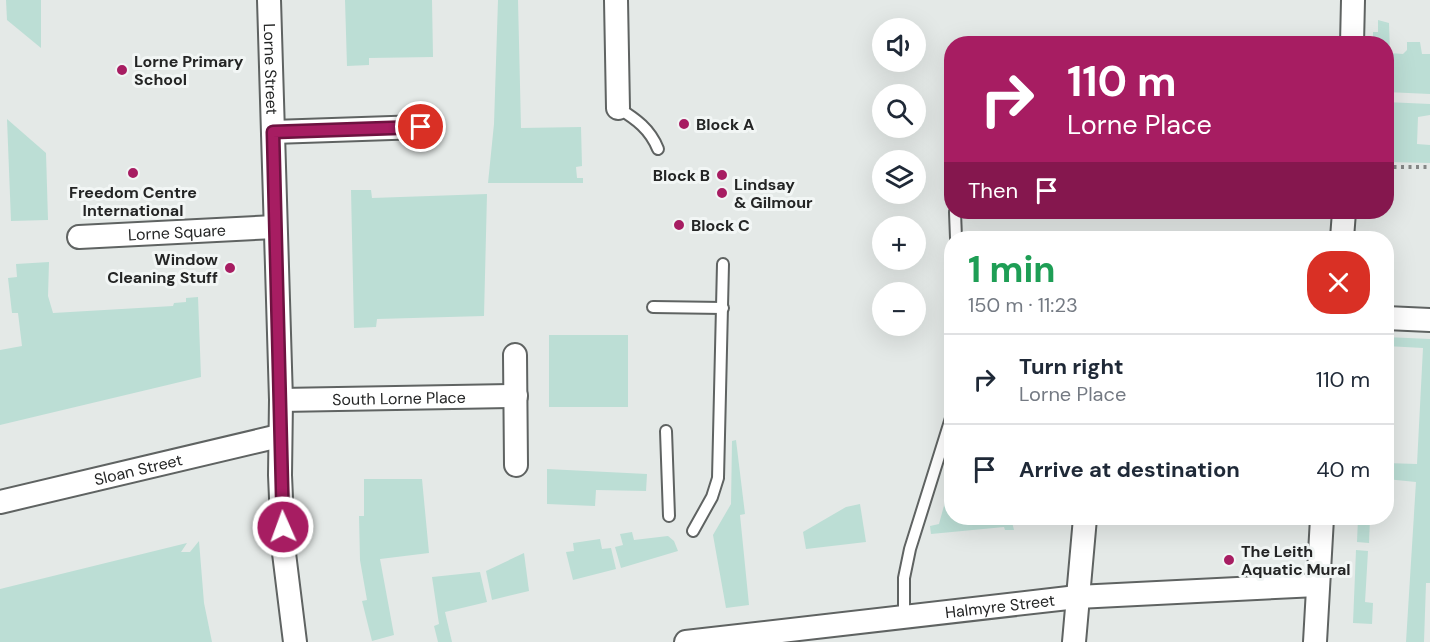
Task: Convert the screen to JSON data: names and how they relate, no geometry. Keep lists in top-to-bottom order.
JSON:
{
  "streets": {
    "street": [
      "Lorne Street",
      "Lorne Square",
      "South Lorne Place",
      "Sloan Street",
      "Halmyre Street"
    ]
  },
  "crossings": [
    ["Lorne Street", "Lorne Square"],
    ["Lorne Street", "South Lorne Place"],
    ["Lorne Street", "Sloan Street"]
  ],
  "places": [
    "Lorne Primary School",
    "Block A",
    "Freedom Centre International",
    "Block B",
    "Lindsay & Gilmour",
    "Block C",
    "Window Cleaning Stuff",
    "The Leith Aquatic Mural"
  ],
  "page": {
    "map_buttons": ["+", "−"],
    "turn": ["110 m", "Lorne Place"],
    "then": "Then",
    "heading": ["1 min", "150 m · 11:23"],
    "list": [
      {
        "name": "Turn right",
        "note": "Lorne Place",
        "value": "110 m"
      },
      {
        "name": "Arrive at destination",
        "value": "40 m"
      }
    ]
  }
}
